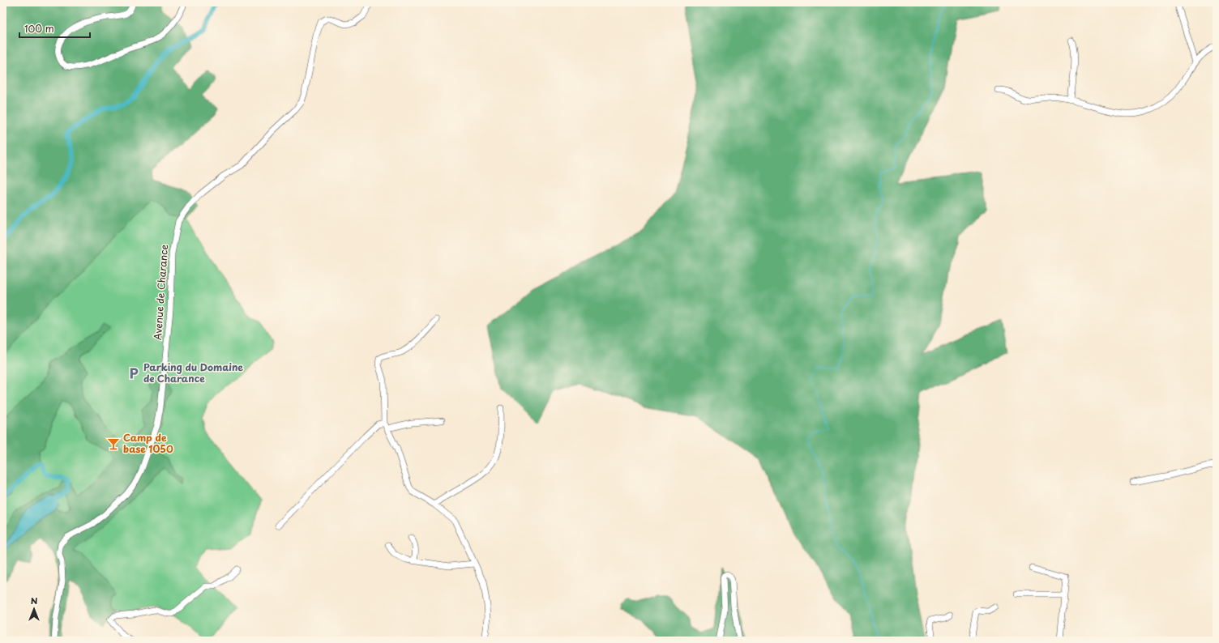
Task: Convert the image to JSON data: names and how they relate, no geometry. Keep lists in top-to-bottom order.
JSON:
{
  "streets": {
    "street": ["Avenue de Charance"]
  },
  "places": {
    "parking": ["Parking du Domaine de Charance"],
    "bar": ["Camp de base 1050"]
  },
  "scale_bar": "100 m",
  "north": "top"
}
